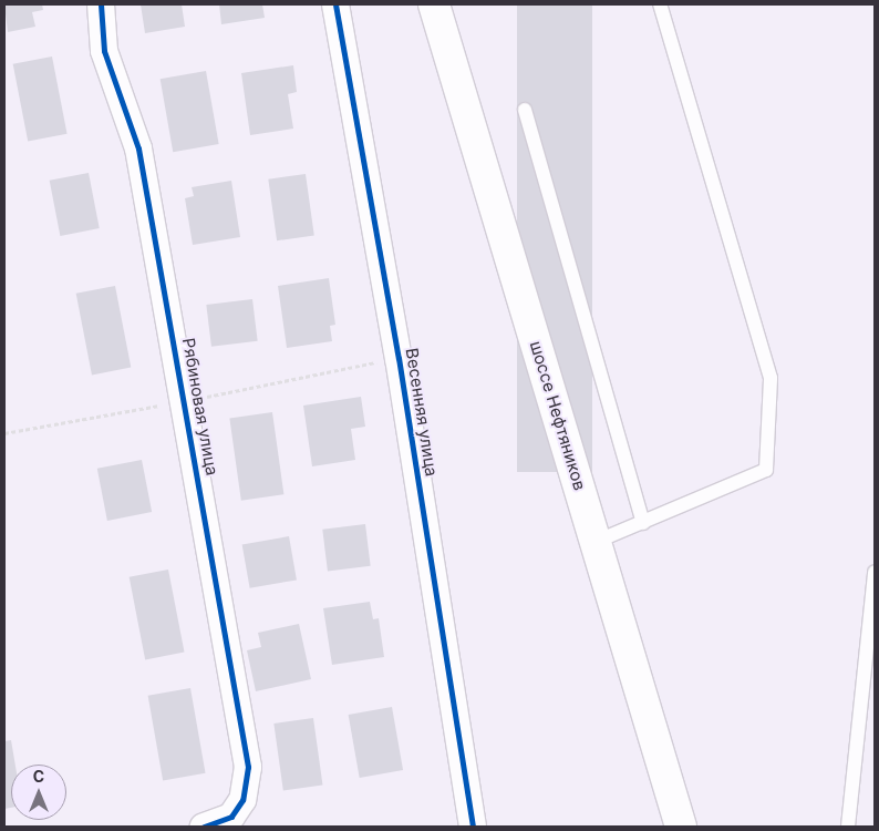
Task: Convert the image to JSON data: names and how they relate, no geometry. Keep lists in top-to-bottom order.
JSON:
{
  "streets": {
    "main road": ["шоссе Нефтяников"],
    "street": ["Рябиновая улица", "Весенняя улица"]
  },
  "north": "top"
}
